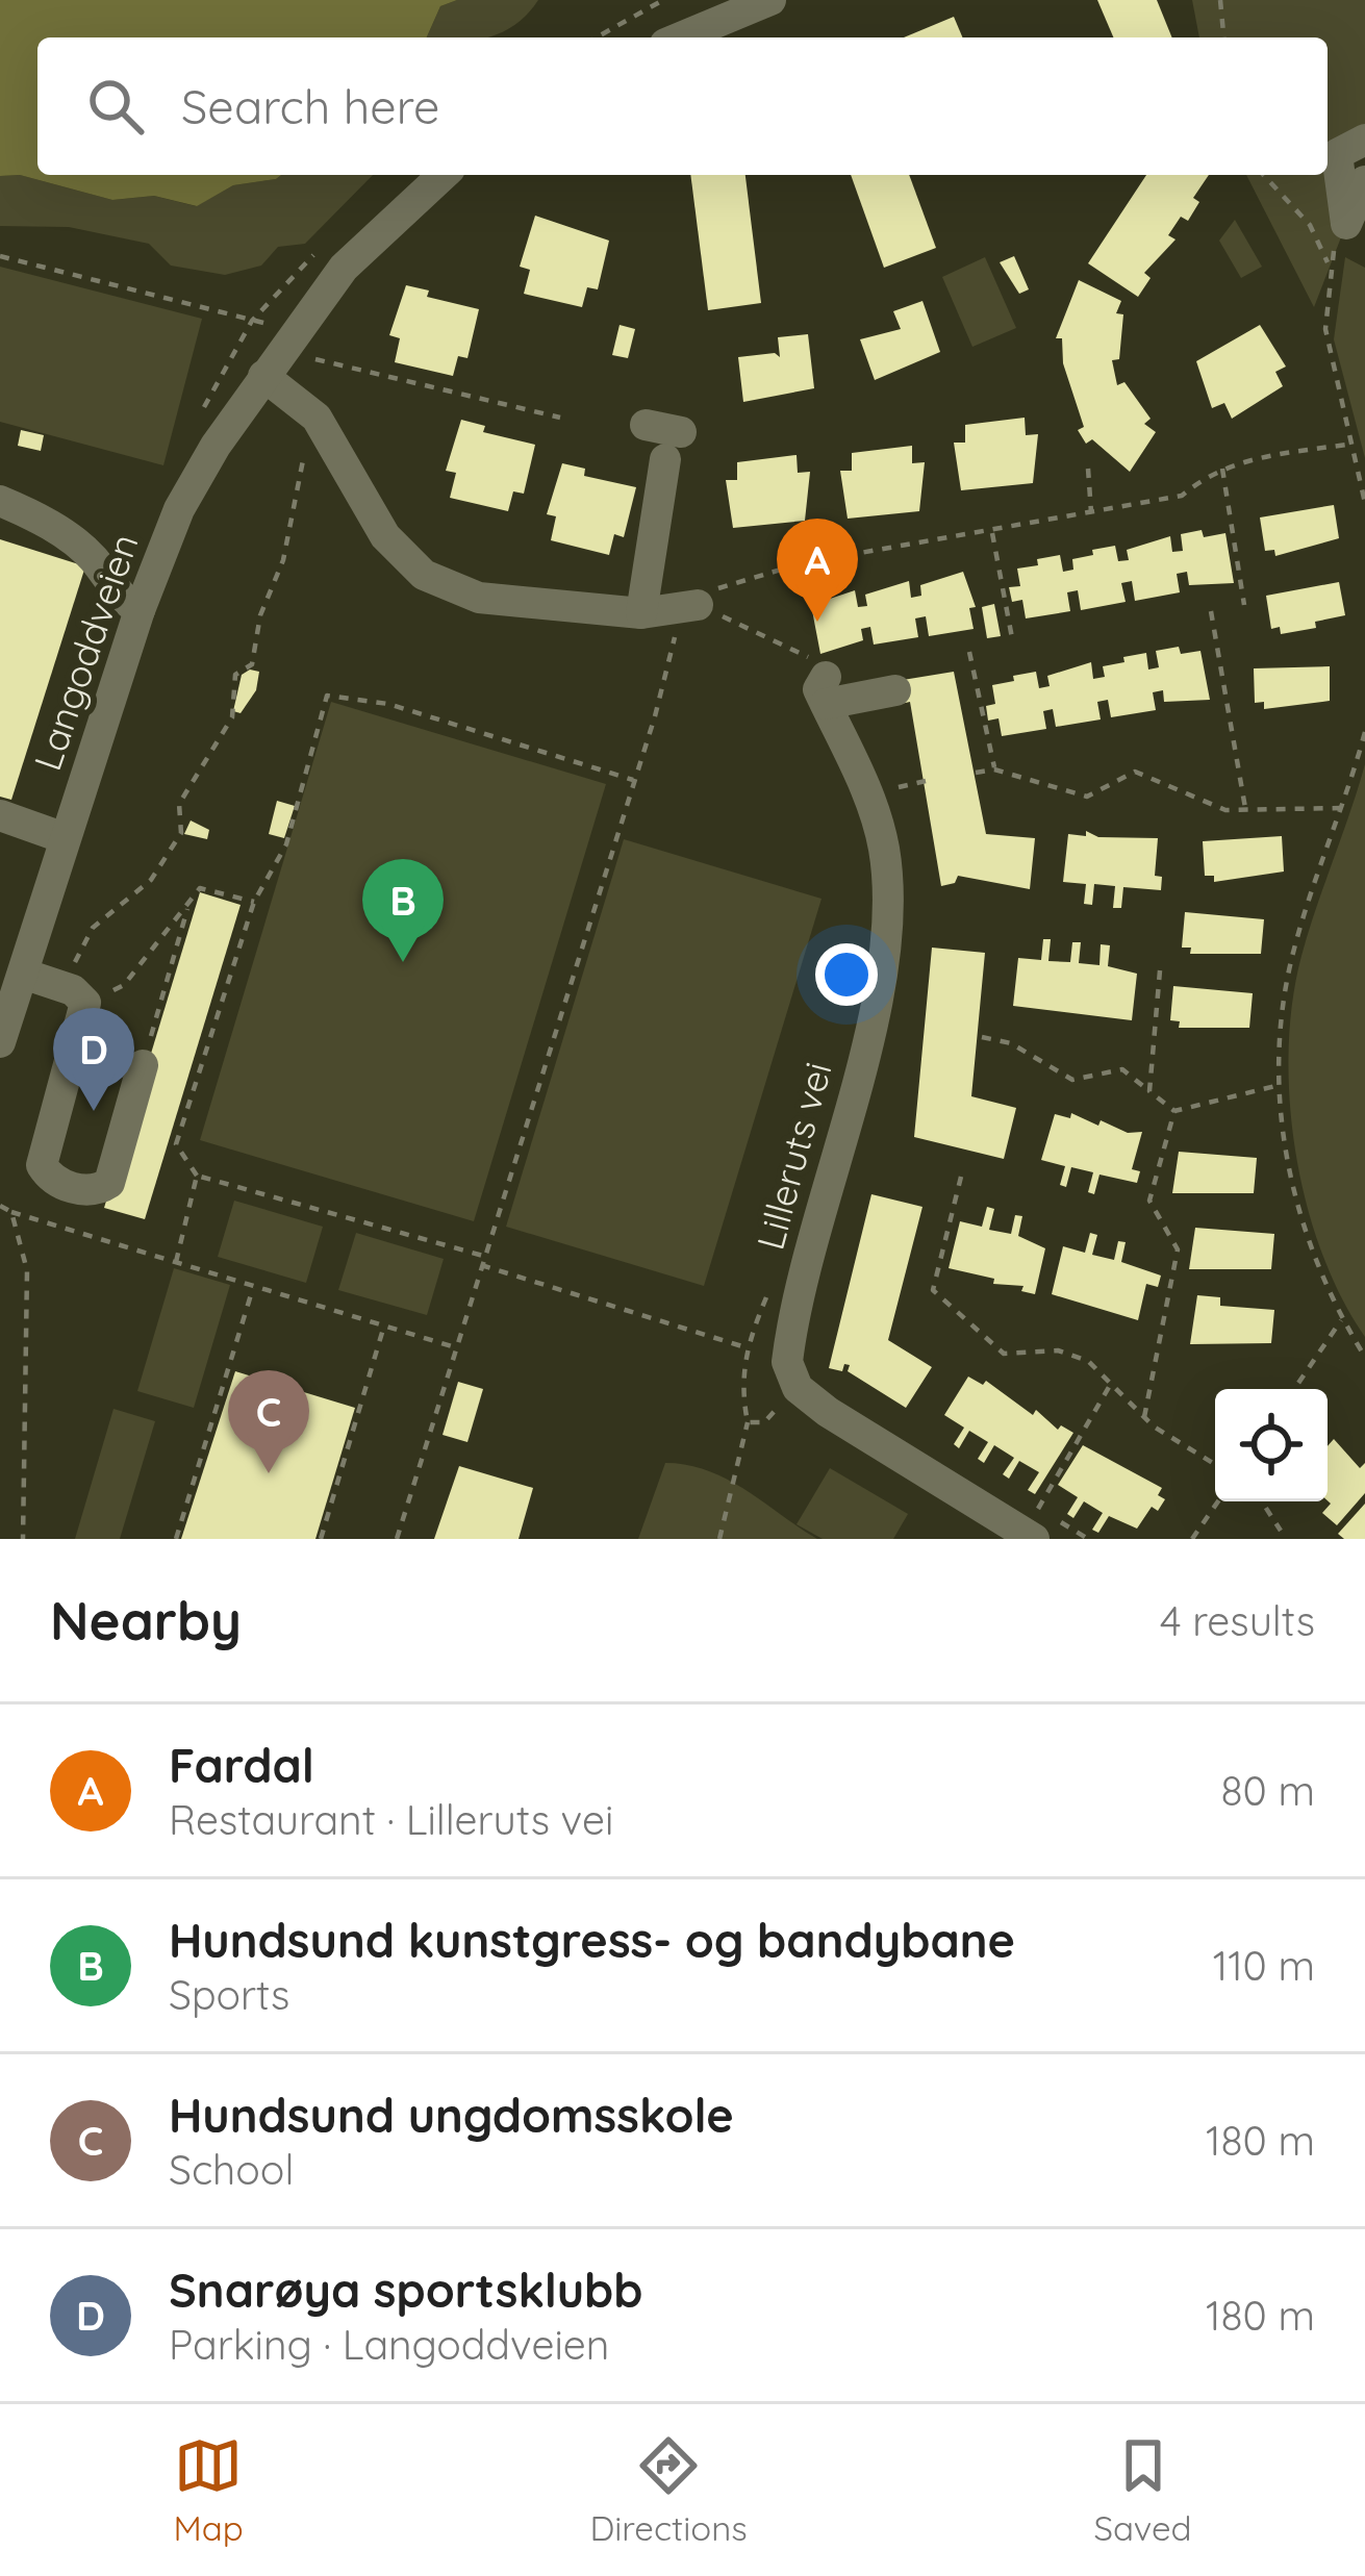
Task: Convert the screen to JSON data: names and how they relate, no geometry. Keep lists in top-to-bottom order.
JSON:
{
  "streets": {
    "street": ["Langoddveien", "Lilleruts vei"]
  },
  "page": {
    "search": "Search here",
    "pins": [
      "A",
      "B",
      "D",
      "C"
    ],
    "heading": ["Nearby", "4 results"],
    "list": [
      {
        "mark": "A",
        "name": "Fardal",
        "note": "Restaurant · Lilleruts vei",
        "value": "80 m"
      },
      {
        "mark": "B",
        "name": "Hundsund kunstgress- og bandybane",
        "note": "Sports",
        "value": "110 m"
      },
      {
        "mark": "C",
        "name": "Hundsund ungdomsskole",
        "note": "School",
        "value": "180 m"
      },
      {
        "mark": "D",
        "name": "Snarøya sportsklubb",
        "note": "Parking · Langoddveien",
        "value": "180 m"
      }
    ],
    "nav": ["Map", "Directions", "Saved"]
  }
}
